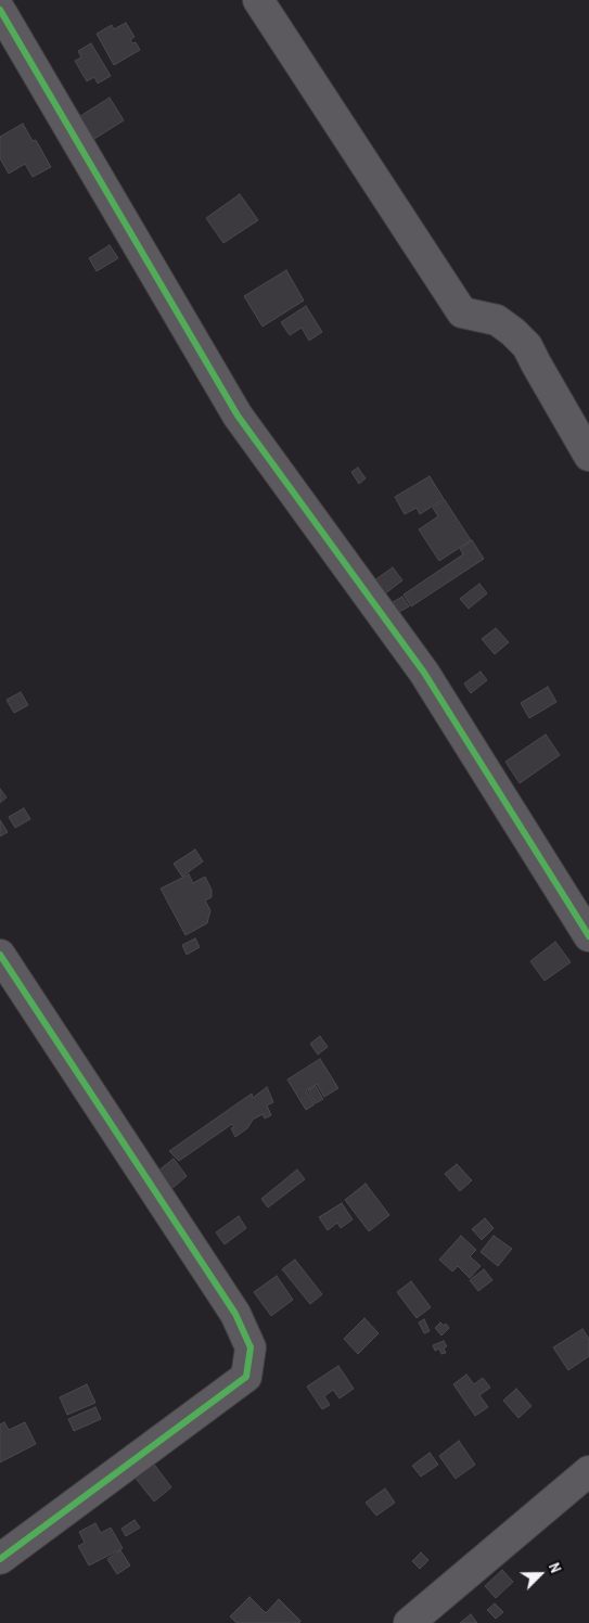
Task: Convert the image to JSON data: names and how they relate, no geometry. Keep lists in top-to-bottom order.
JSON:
{
  "north": "top right"
}
